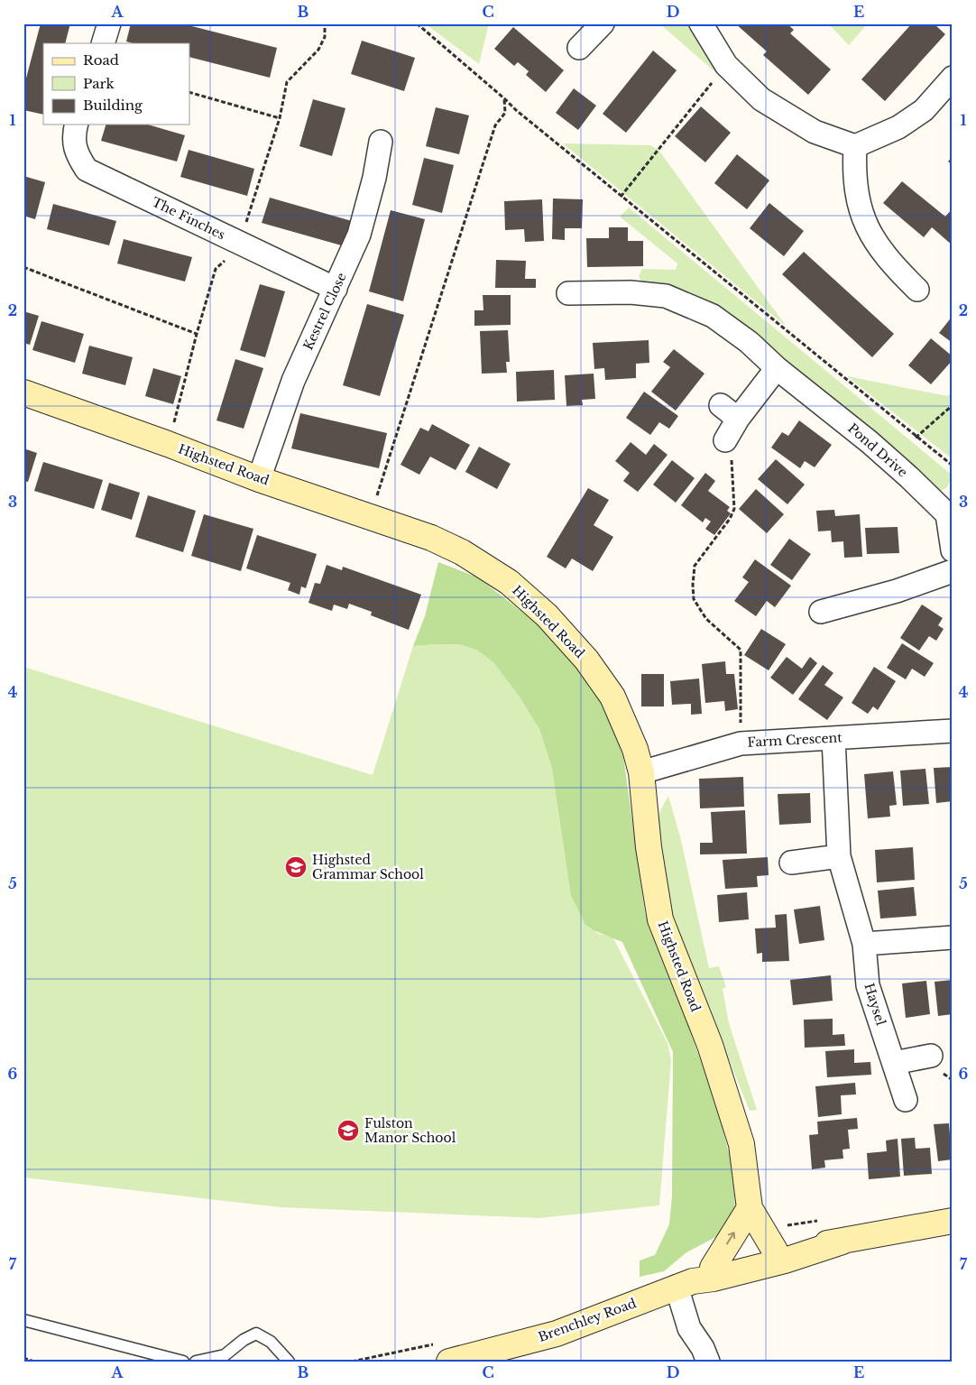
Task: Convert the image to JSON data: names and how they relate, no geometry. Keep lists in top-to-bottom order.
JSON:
{
  "streets": {
    "street": [
      "The Finches",
      "Kestrel Close",
      "Pond Drive",
      "Highsted Road",
      "Farm Crescent",
      "Haysel",
      "Brenchley Road"
    ]
  },
  "crossings": [
    ["The Finches", "Kestrel Close"],
    ["Kestrel Close", "Highsted Road"],
    ["Highsted Road", "Farm Crescent"],
    ["Highsted Road", "Brenchley Road"],
    ["Farm Crescent", "Haysel"]
  ],
  "places": {
    "school or university": ["Highsted Grammar School", "Fulston Manor School"]
  },
  "legend": ["Road", "Park", "Building"],
  "grid": {
    "columns": [
      "A",
      "B",
      "C",
      "D",
      "E"
    ],
    "rows": [
      "1",
      "2",
      "3",
      "4",
      "5",
      "6",
      "7"
    ]
  }
}
